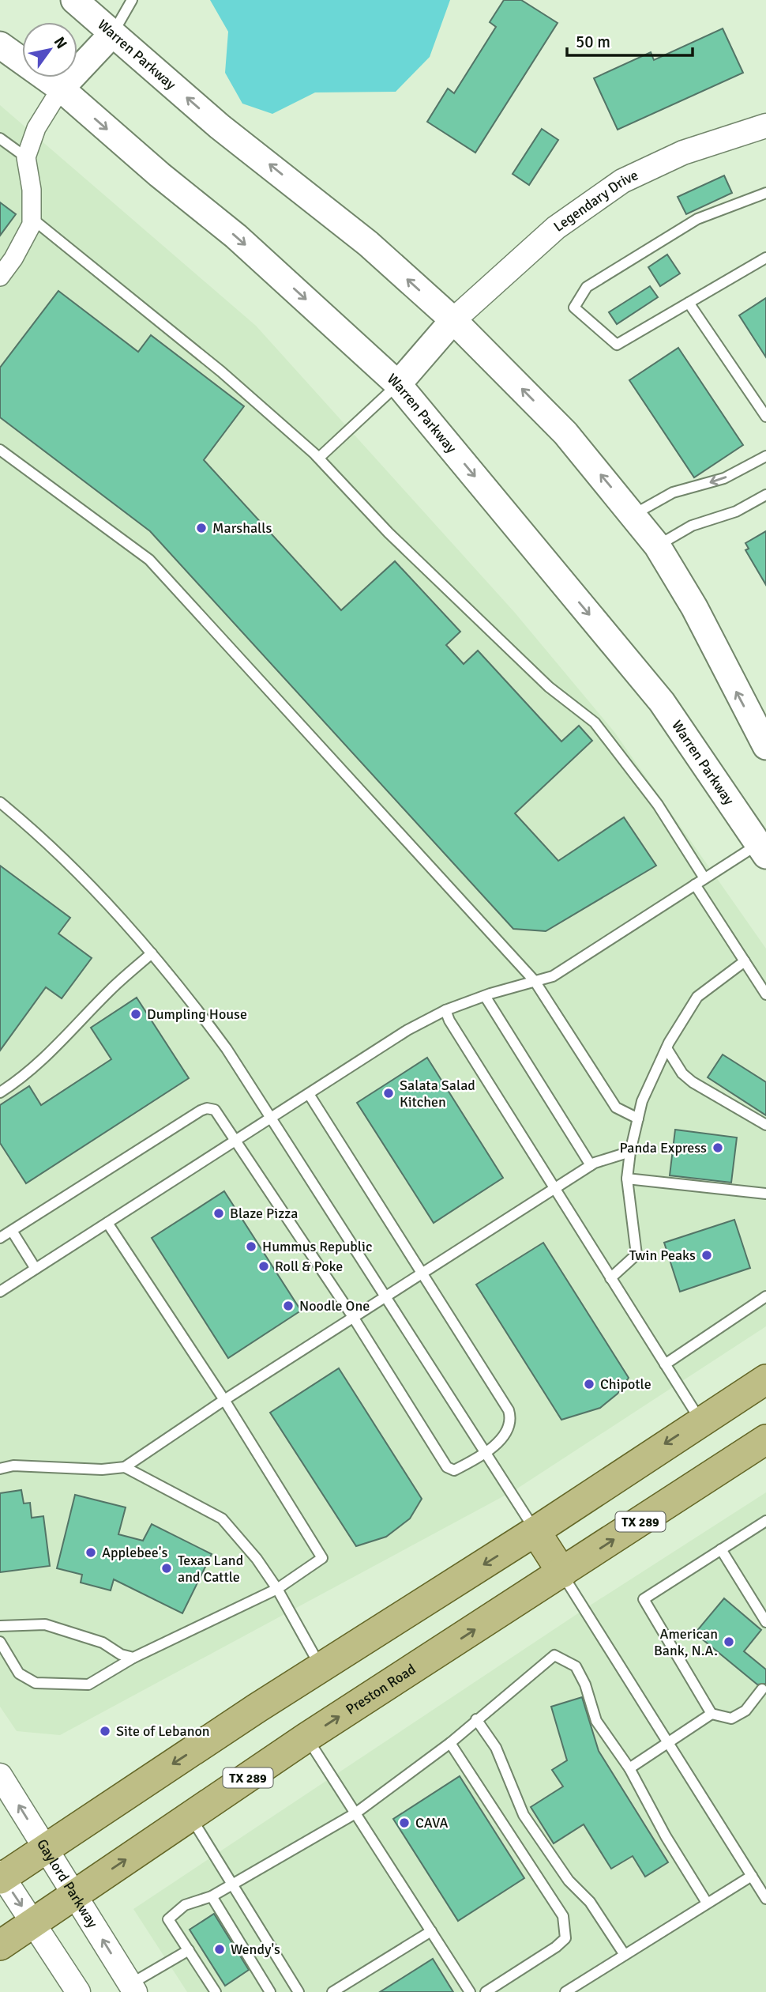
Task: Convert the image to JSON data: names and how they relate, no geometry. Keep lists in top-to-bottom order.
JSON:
{
  "streets": {
    "main road": ["Warren Parkway", "TX 289", "Preston Road"],
    "street": ["Legendary Drive", "Gaylord Parkway"]
  },
  "crossings": [
    ["Warren Parkway", "Legendary Drive"],
    ["Preston Road", "Gaylord Parkway"]
  ],
  "places": [
    "Marshalls",
    "Dumpling House",
    "Salata Salad Kitchen",
    "Panda Express",
    "Blaze Pizza",
    "Hummus Republic",
    "Twin Peaks",
    "Roll & Poke",
    "Noodle One",
    "Chipotle",
    "Applebee's",
    "Texas Land and Cattle",
    "American Bank, N.A.",
    "Site of Lebanon",
    "CAVA",
    "Wendy's"
  ],
  "scale_bar": "50 m",
  "north": "top right"
}
